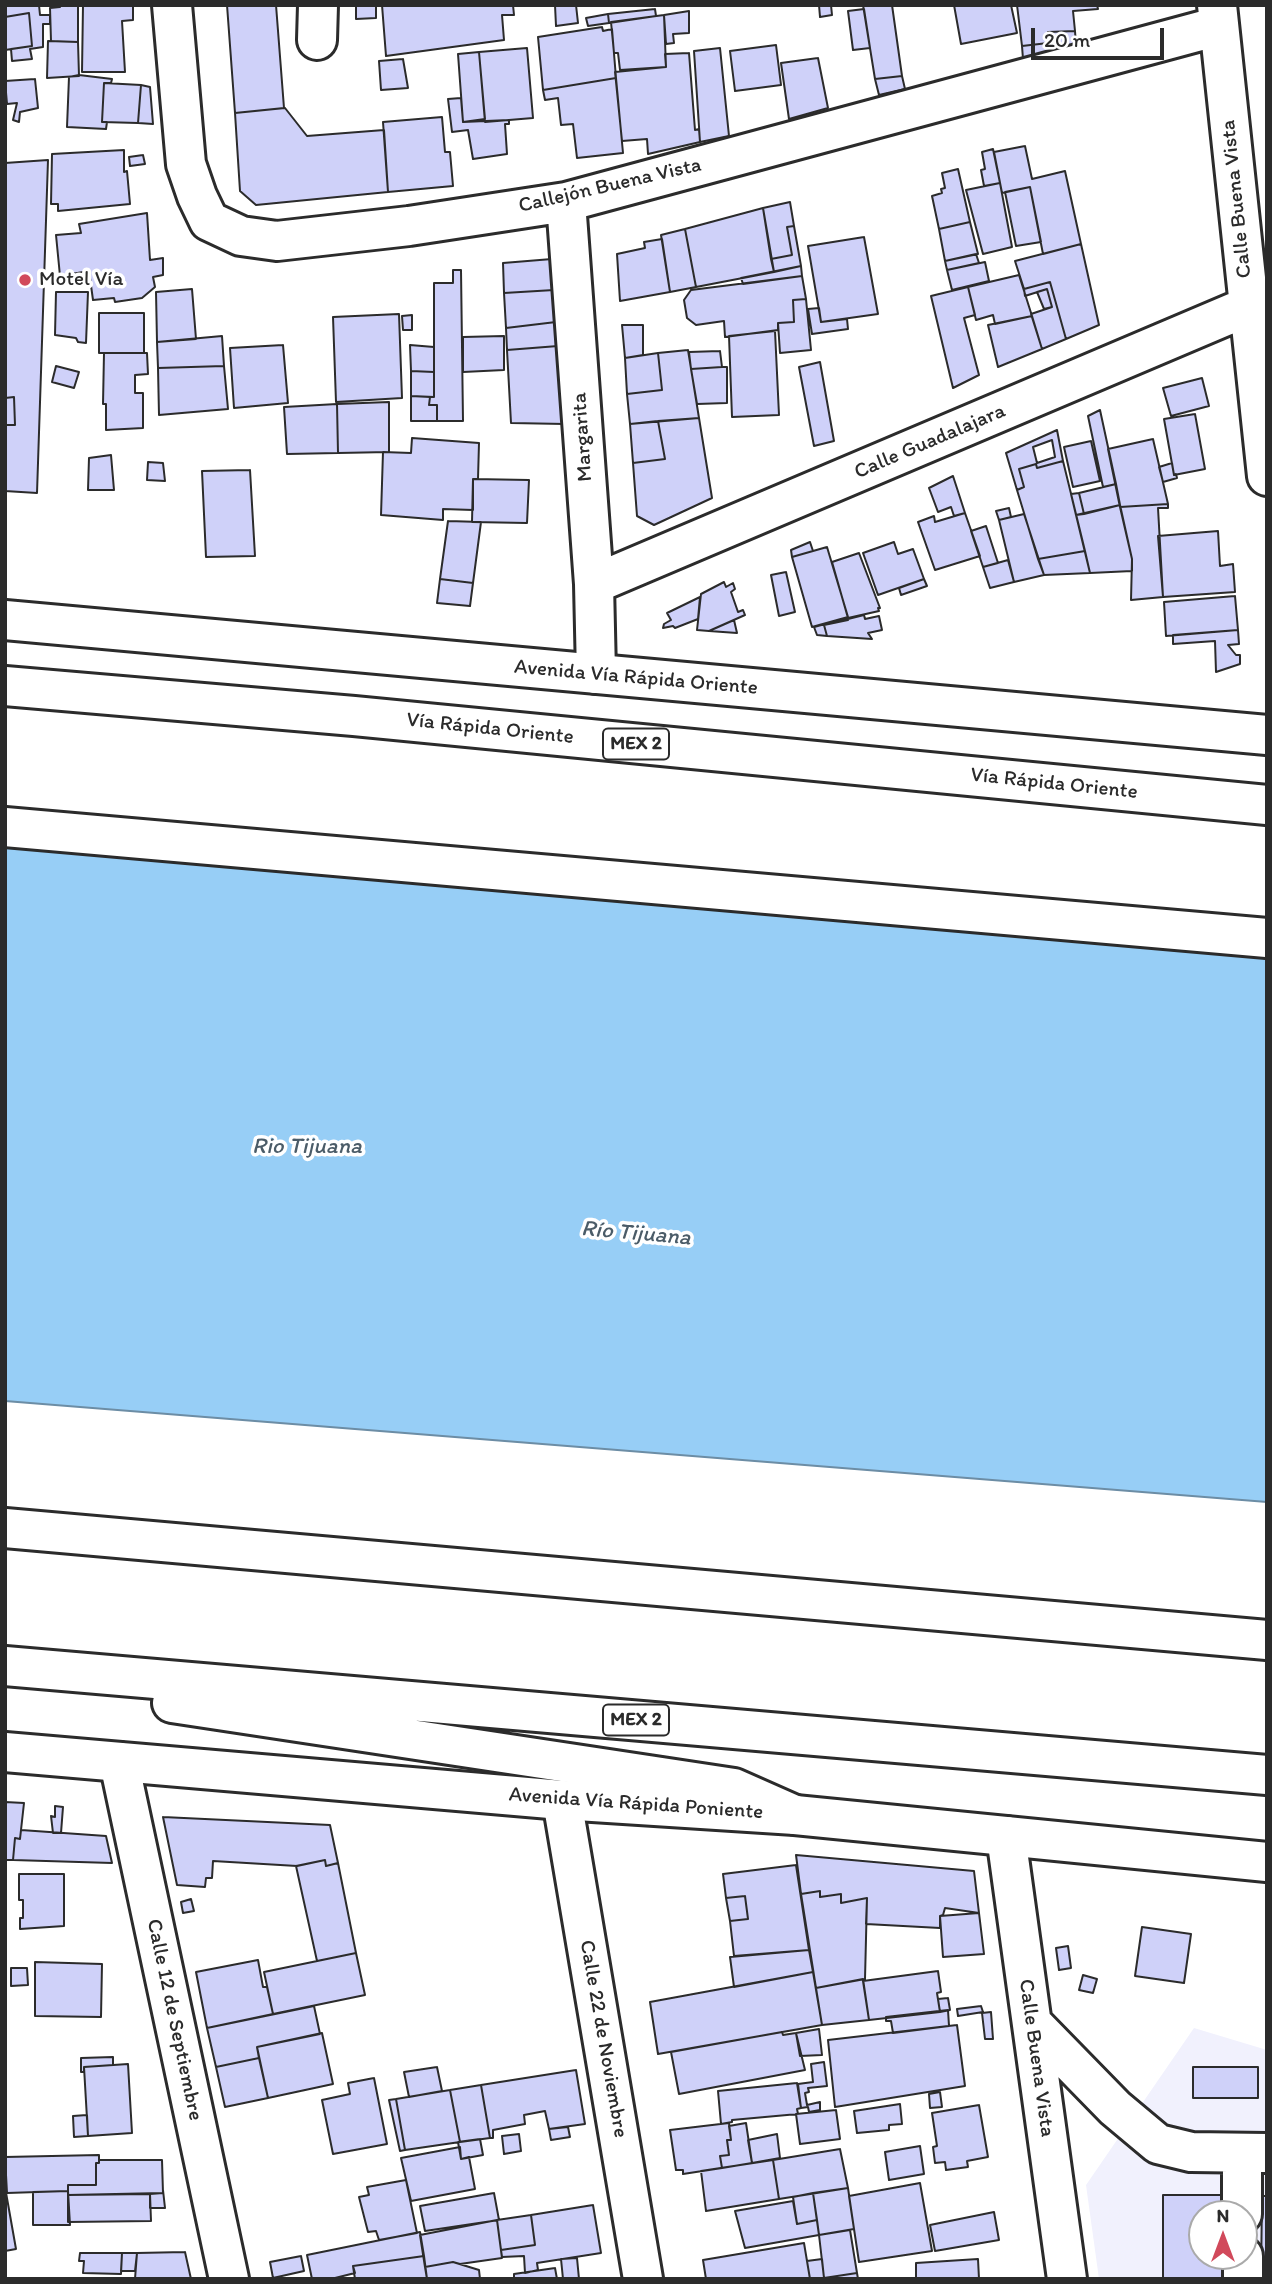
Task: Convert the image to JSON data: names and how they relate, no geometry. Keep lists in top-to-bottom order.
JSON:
{
  "streets": {
    "main road": [
      "Callejón Buena Vista",
      "Calle Buena Vista",
      "Margarita",
      "Calle Guadalajara",
      "Avenida Vía Rápida Oriente",
      "Vía Rápida Oriente",
      "MEX 2",
      "Avenida Vía Rápida Poniente",
      "Calle 12 de Septiembre",
      "Calle 22 de Noviembre"
    ]
  },
  "crossings": [
    ["Callejón Buena Vista", "Calle Buena Vista"],
    ["Callejón Buena Vista", "Margarita"],
    ["Calle Buena Vista", "Calle Guadalajara"],
    ["Calle Buena Vista", "Avenida Vía Rápida Poniente"],
    ["Margarita", "Calle Guadalajara"],
    ["Margarita", "Avenida Vía Rápida Oriente"],
    ["Avenida Vía Rápida Poniente", "Calle 12 de Septiembre"],
    ["Avenida Vía Rápida Poniente", "Calle 22 de Noviembre"]
  ],
  "water": ["Rio Tijuana", "Río Tijuana"],
  "places": ["Motel Vía"],
  "scale_bar": "20 m",
  "north": "top"
}
